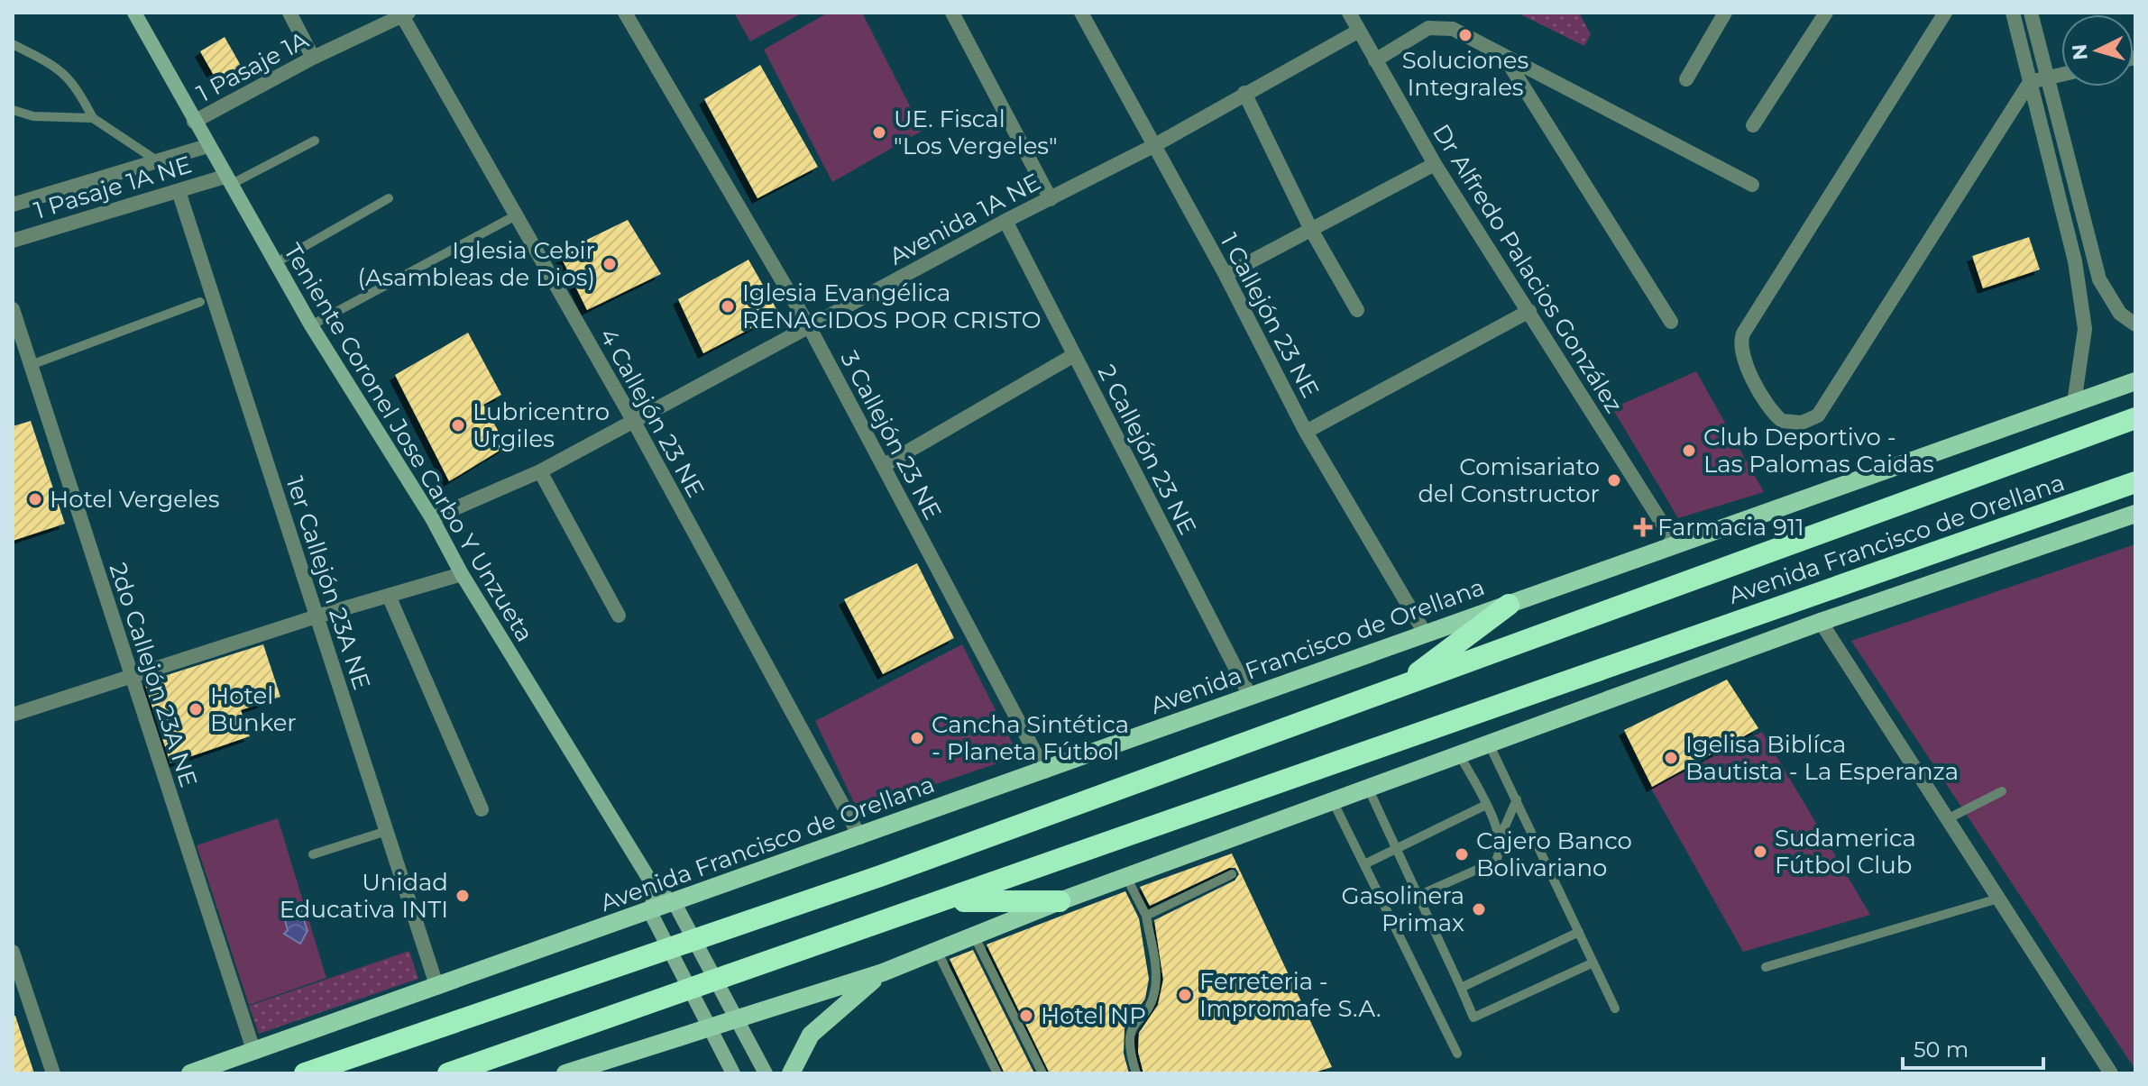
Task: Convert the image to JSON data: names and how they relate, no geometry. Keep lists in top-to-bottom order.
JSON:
{
  "streets": {
    "highway": ["Avenida Francisco de Orellana"],
    "street": [
      "1 Pasaje 1A",
      "1 Pasaje 1A NE",
      "Avenida 1A NE",
      "Dr Alfredo Palacios González",
      "1 Callejón 23 NE",
      "4 Callejón 23 NE",
      "3 Callejón 23 NE",
      "Teniente Coronel Jose Carbo Y Unzueta",
      "2 Callejón 23 NE",
      "1er Callejón 23A NE",
      "2do Callejón 23A NE"
    ]
  },
  "crossings": [
    ["1 Pasaje 1A", "4 Callejón 23 NE"],
    ["1 Pasaje 1A", "Teniente Coronel Jose Carbo Y Unzueta"],
    ["1 Pasaje 1A NE", "Teniente Coronel Jose Carbo Y Unzueta"],
    ["1 Pasaje 1A NE", "1er Callejón 23A NE"],
    ["Avenida 1A NE", "Dr Alfredo Palacios González"],
    ["Avenida 1A NE", "1 Callejón 23 NE"],
    ["Avenida 1A NE", "4 Callejón 23 NE"],
    ["Avenida 1A NE", "3 Callejón 23 NE"],
    ["Avenida 1A NE", "Teniente Coronel Jose Carbo Y Unzueta"],
    ["Avenida 1A NE", "2 Callejón 23 NE"],
    ["Dr Alfredo Palacios González", "Avenida Francisco de Orellana"],
    ["1 Callejón 23 NE", "Avenida Francisco de Orellana"],
    ["4 Callejón 23 NE", "Avenida Francisco de Orellana"],
    ["3 Callejón 23 NE", "Avenida Francisco de Orellana"],
    ["Teniente Coronel Jose Carbo Y Unzueta", "Avenida Francisco de Orellana"],
    ["2 Callejón 23 NE", "Avenida Francisco de Orellana"],
    ["Avenida Francisco de Orellana", "1er Callejón 23A NE"],
    ["Avenida Francisco de Orellana", "2do Callejón 23A NE"]
  ],
  "places": {
    "other": [
      "Soluciones Integrales",
      "UE. Fiscal \"Los Vergeles\"",
      "Iglesia Cebir (Asambleas de Dios)",
      "Iglesia Evangélica RENACIDOS POR CRISTO",
      "Lubricentro Urgiles",
      "Club Deportivo - Las Palomas Caidas",
      "Comisariato del Constructor",
      "Hotel Vergeles",
      "Hotel Bunker",
      "Cancha Sintética - Planeta Fútbol",
      "Igelisa Biblíca Bautista - La Esperanza",
      "Sudamerica Fútbol Club",
      "Cajero Banco Bolivariano",
      "Unidad Educativa INTI",
      "Gasolinera Primax",
      "Ferreteria - Impromafe S.A.",
      "Hotel NP"
    ],
    "health": ["Farmacia 911"]
  },
  "scale_bar": "50 m",
  "north": "left"
}
